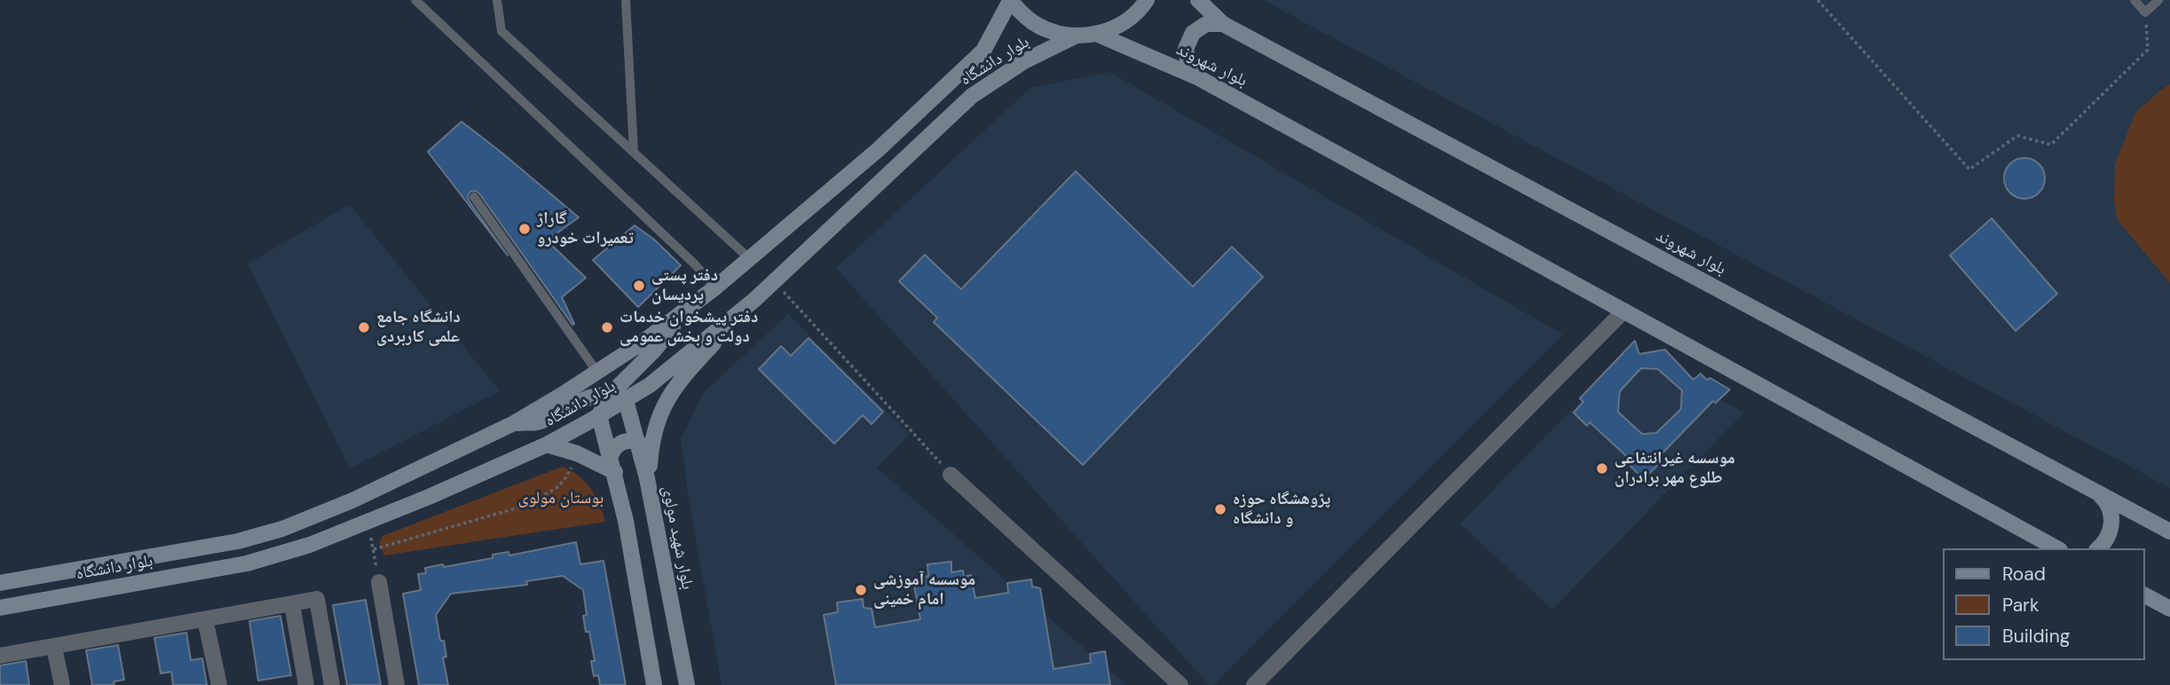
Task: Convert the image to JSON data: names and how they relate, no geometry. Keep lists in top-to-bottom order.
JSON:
{
  "streets": {
    "main road": ["بلوار دانشگاه", "بلوار شهروند", "بلوار شهید مولوی"]
  },
  "crossings": [
    ["بلوار دانشگاه", "بلوار شهید مولوی"]
  ],
  "parks": ["بوستان مولوی"],
  "places": [
    "گاراژ تعمیرات خودرو",
    "دفتر پستی پردیسان",
    "دانشگاه جامع علمی کاربردی",
    "دفتر پیشخوان خدمات دولت و بخش عمومی",
    "موسسه غیرانتفاعی طلوع مهر برادران",
    "پژوهشگاه حوزه و دانشگاه",
    "موسسه آموزشی امام خمینی"
  ],
  "legend": ["Road", "Park", "Building"]
}
